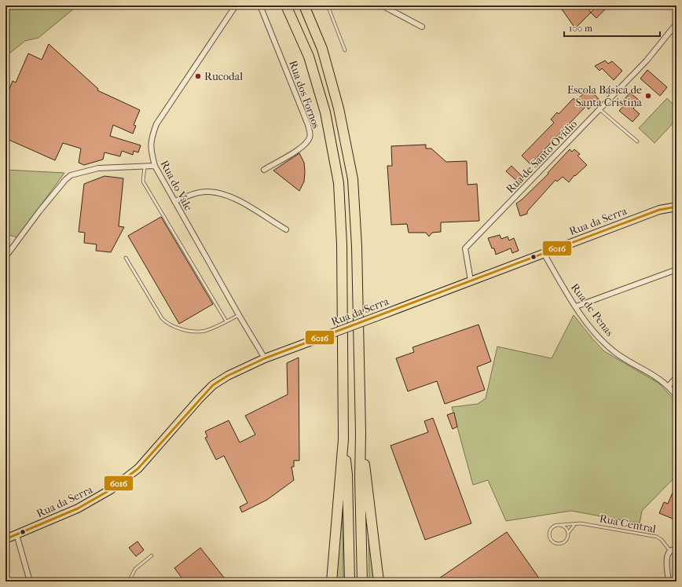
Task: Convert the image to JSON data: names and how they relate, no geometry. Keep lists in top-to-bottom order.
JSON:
{
  "streets": {
    "main road": ["Rua da Serra"],
    "street": [
      "Rua dos Fornos",
      "Rua de Santo Ovídio",
      "Rua do Vale",
      "Rua de Penas"
    ],
    "lane": ["Rua Central"]
  },
  "crossings": [
    ["Rua de Santo Ovídio", "Rua da Serra"],
    ["Rua do Vale", "Rua da Serra"],
    ["Rua da Serra", "Rua de Penas"]
  ],
  "places": ["Rucodal", "Escola Básica de Santa Cristina"],
  "lines": ["transit line 6016"],
  "scale_bar": "100 m"
}
